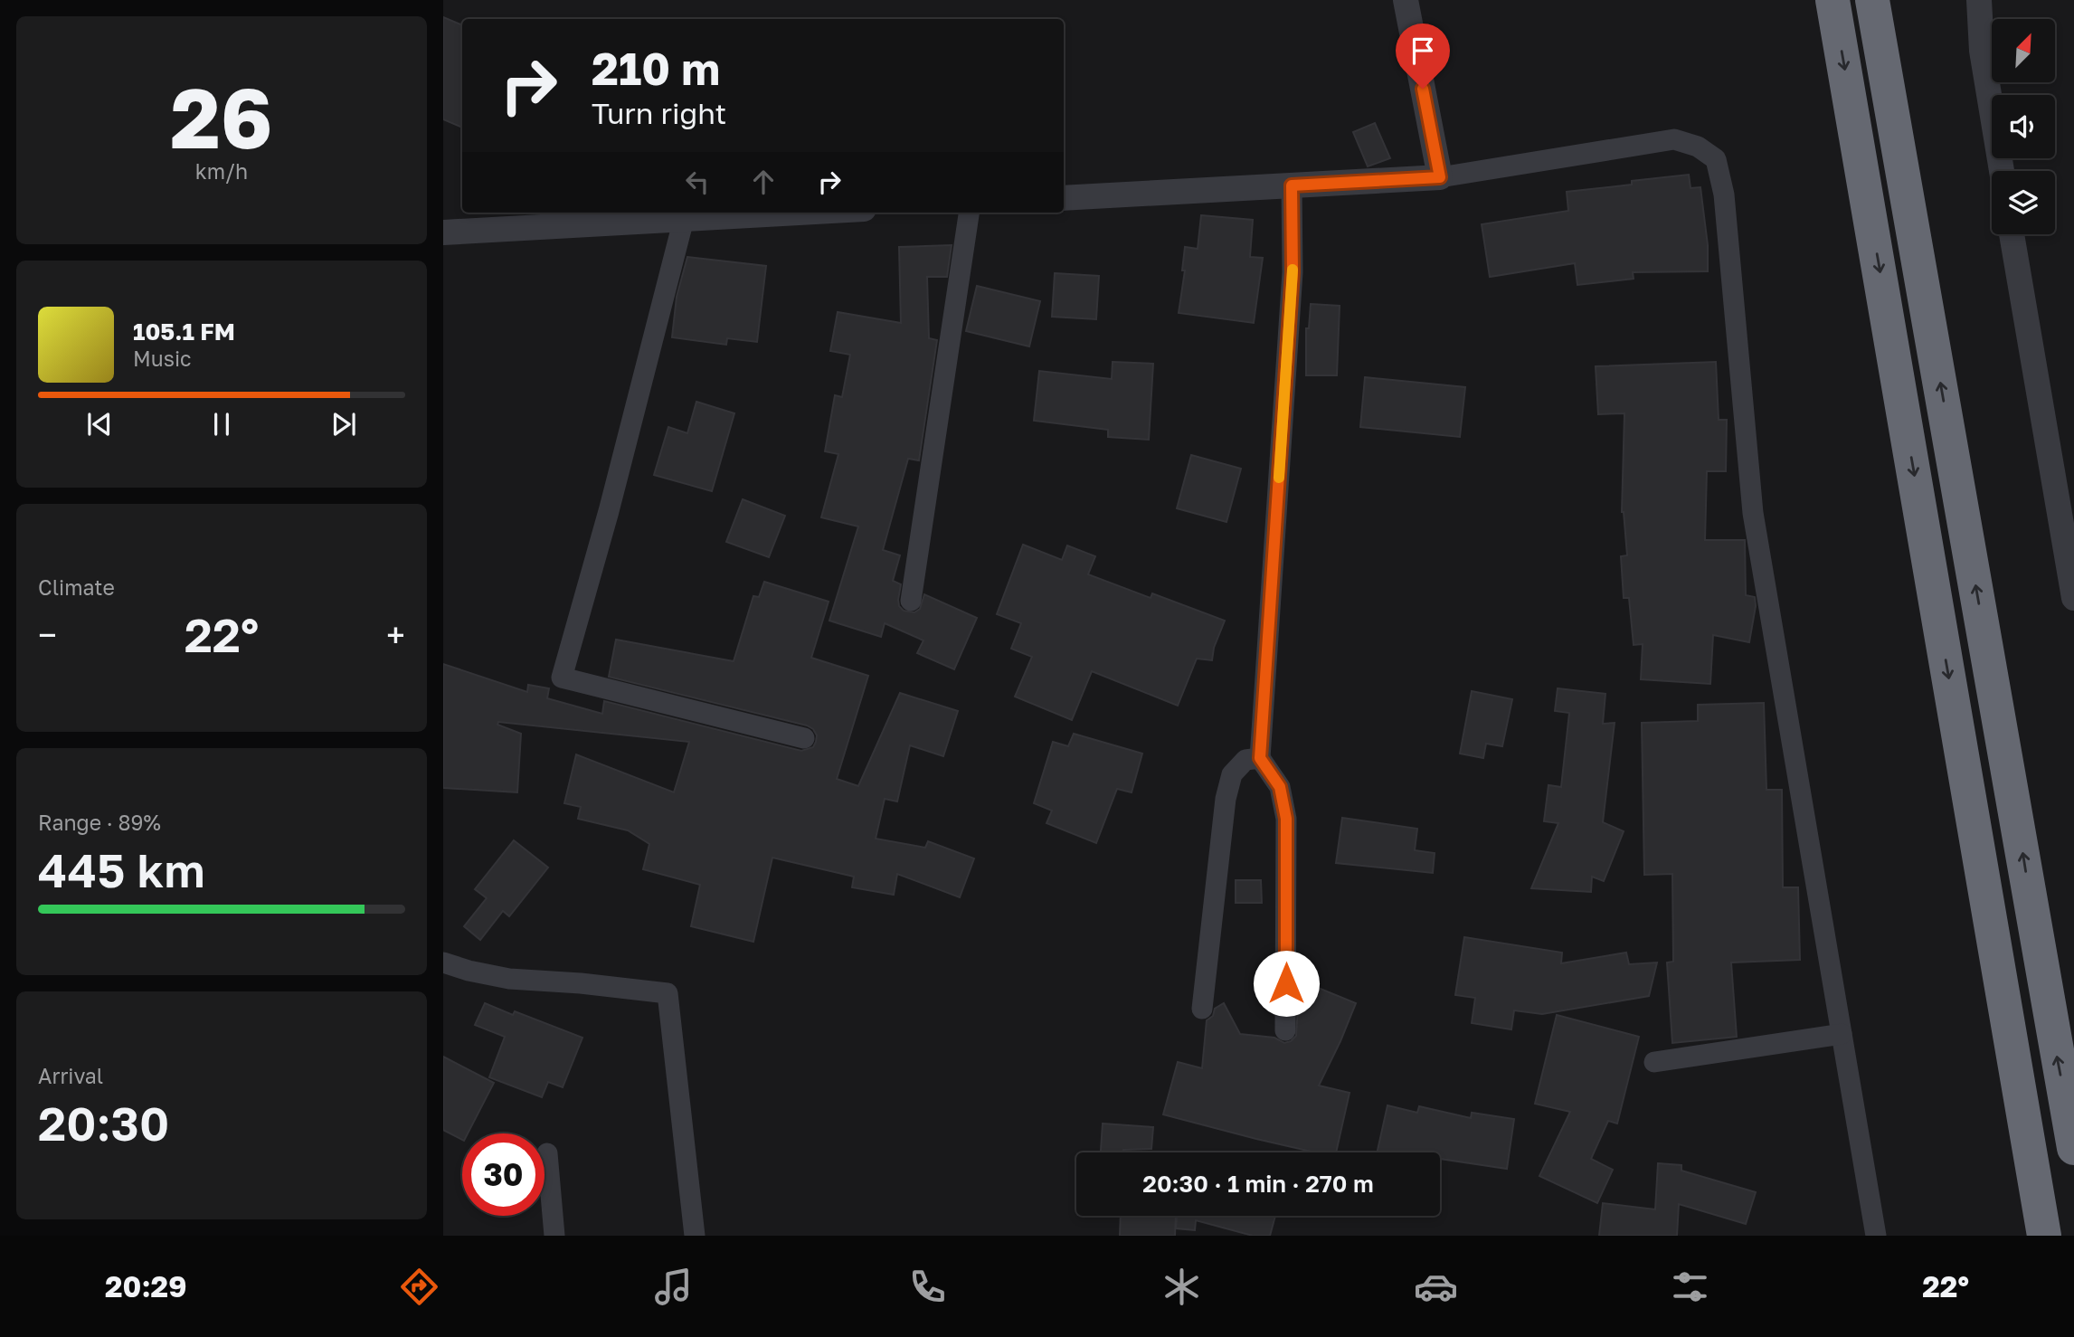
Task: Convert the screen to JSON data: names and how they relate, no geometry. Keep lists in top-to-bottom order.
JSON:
{
  "north": "top right",
  "page": {
    "tile": [
      ["26", "km/h"],
      "Climate",
      ["Range · 89%", "445 km"],
      ["Arrival", "20:30"]
    ],
    "turn": ["210 m", "Turn right"],
    "song": ["105.1 FM", "Music"],
    "heat": ["−", "22°", "+"],
    "limit": "30",
    "trip": "20:30 · 1 min · 270 m",
    "tabs": ["20:29", "22°"]
  }
}
